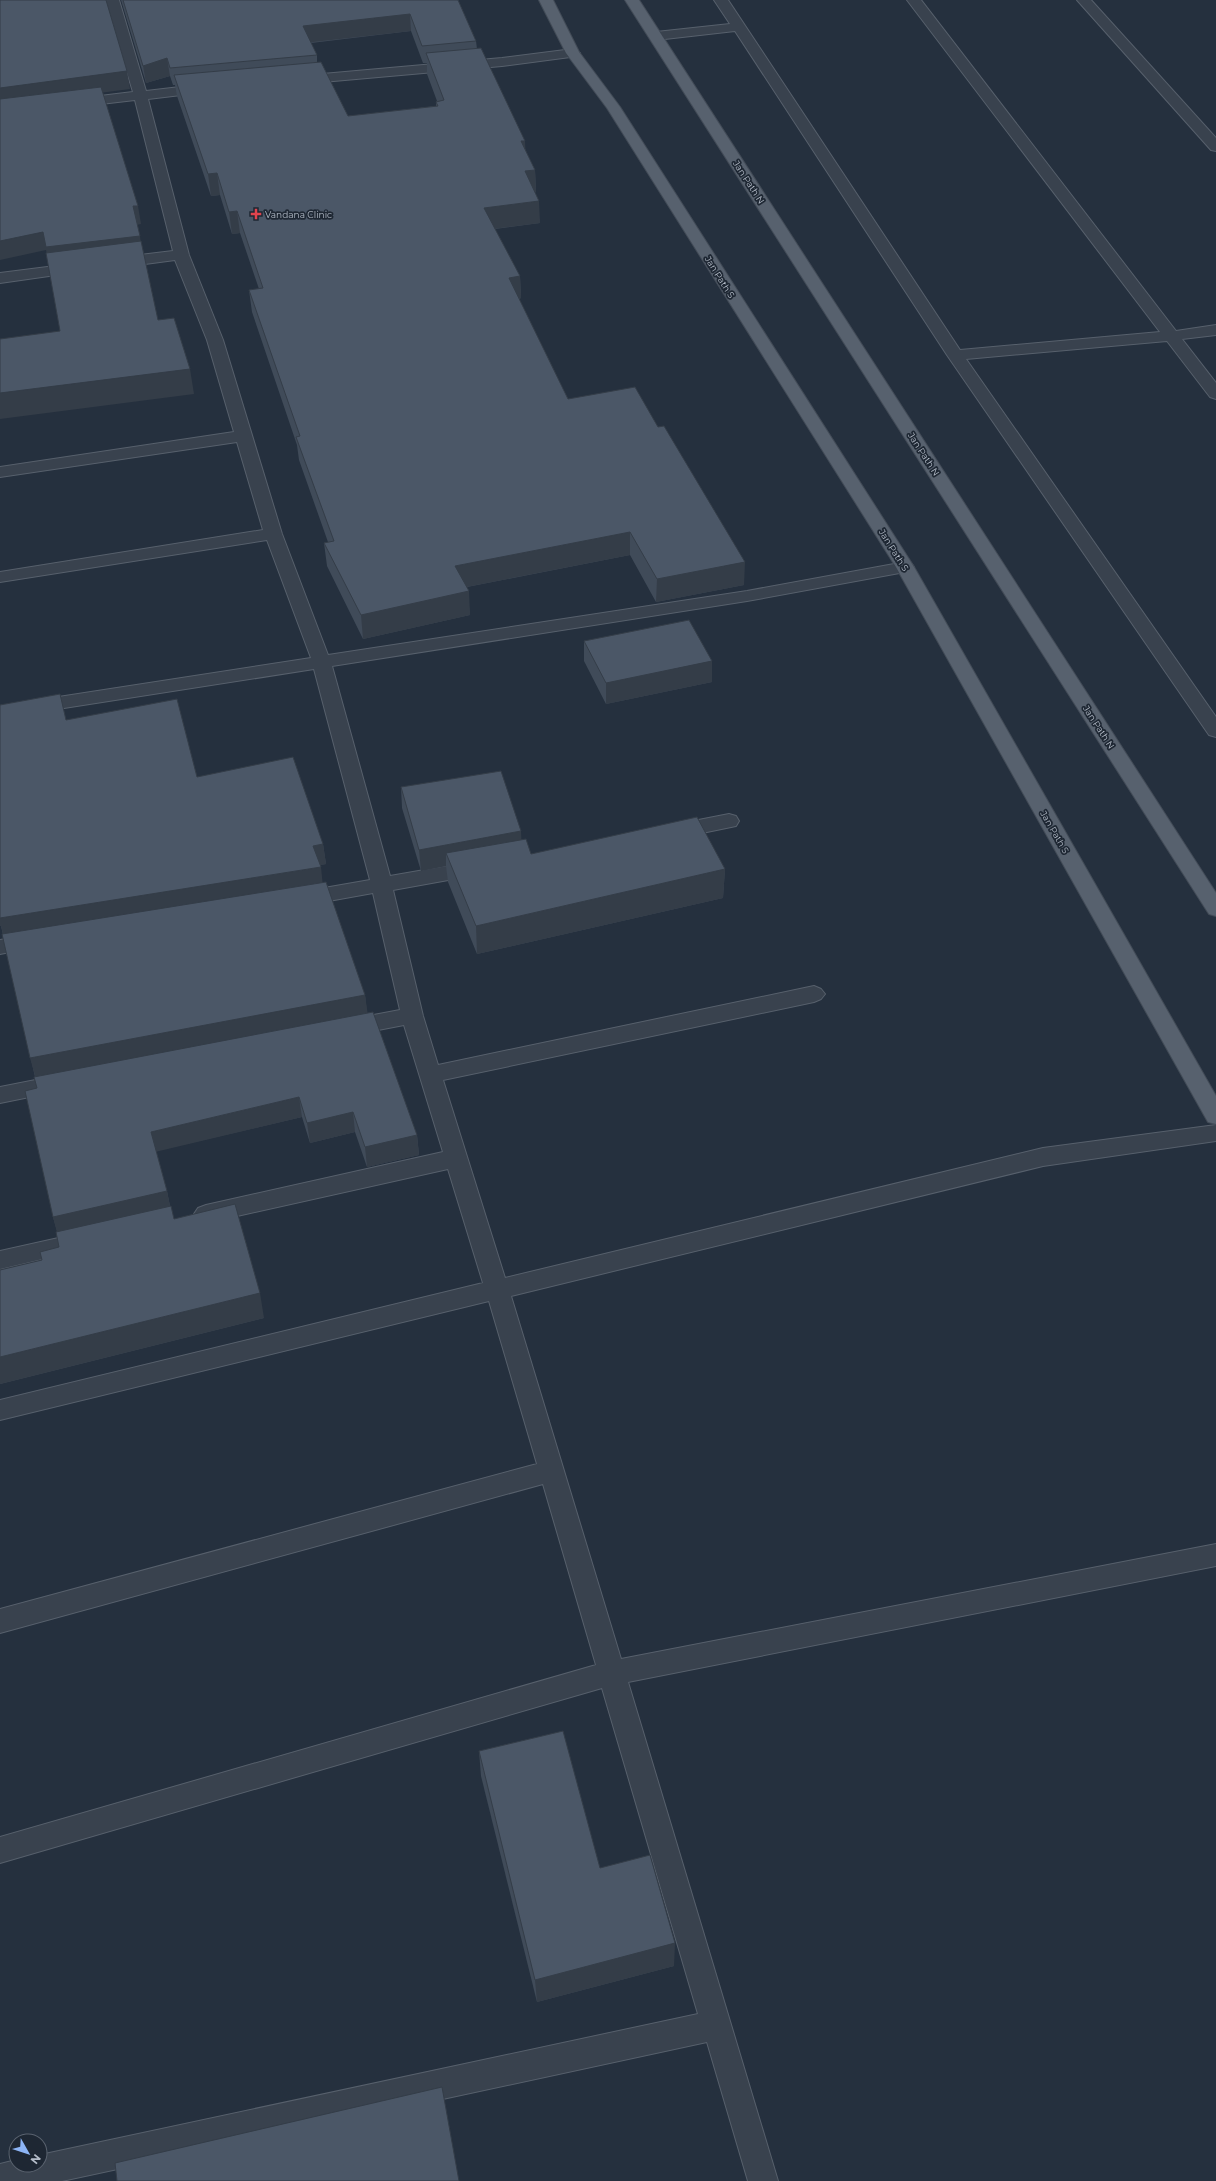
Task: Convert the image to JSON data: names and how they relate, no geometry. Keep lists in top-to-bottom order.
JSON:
{
  "streets": {
    "main road": ["Jan Path N", "Jan Path S"]
  },
  "places": {
    "health": ["Vandana Clinic"]
  },
  "north": "bottom right"
}
